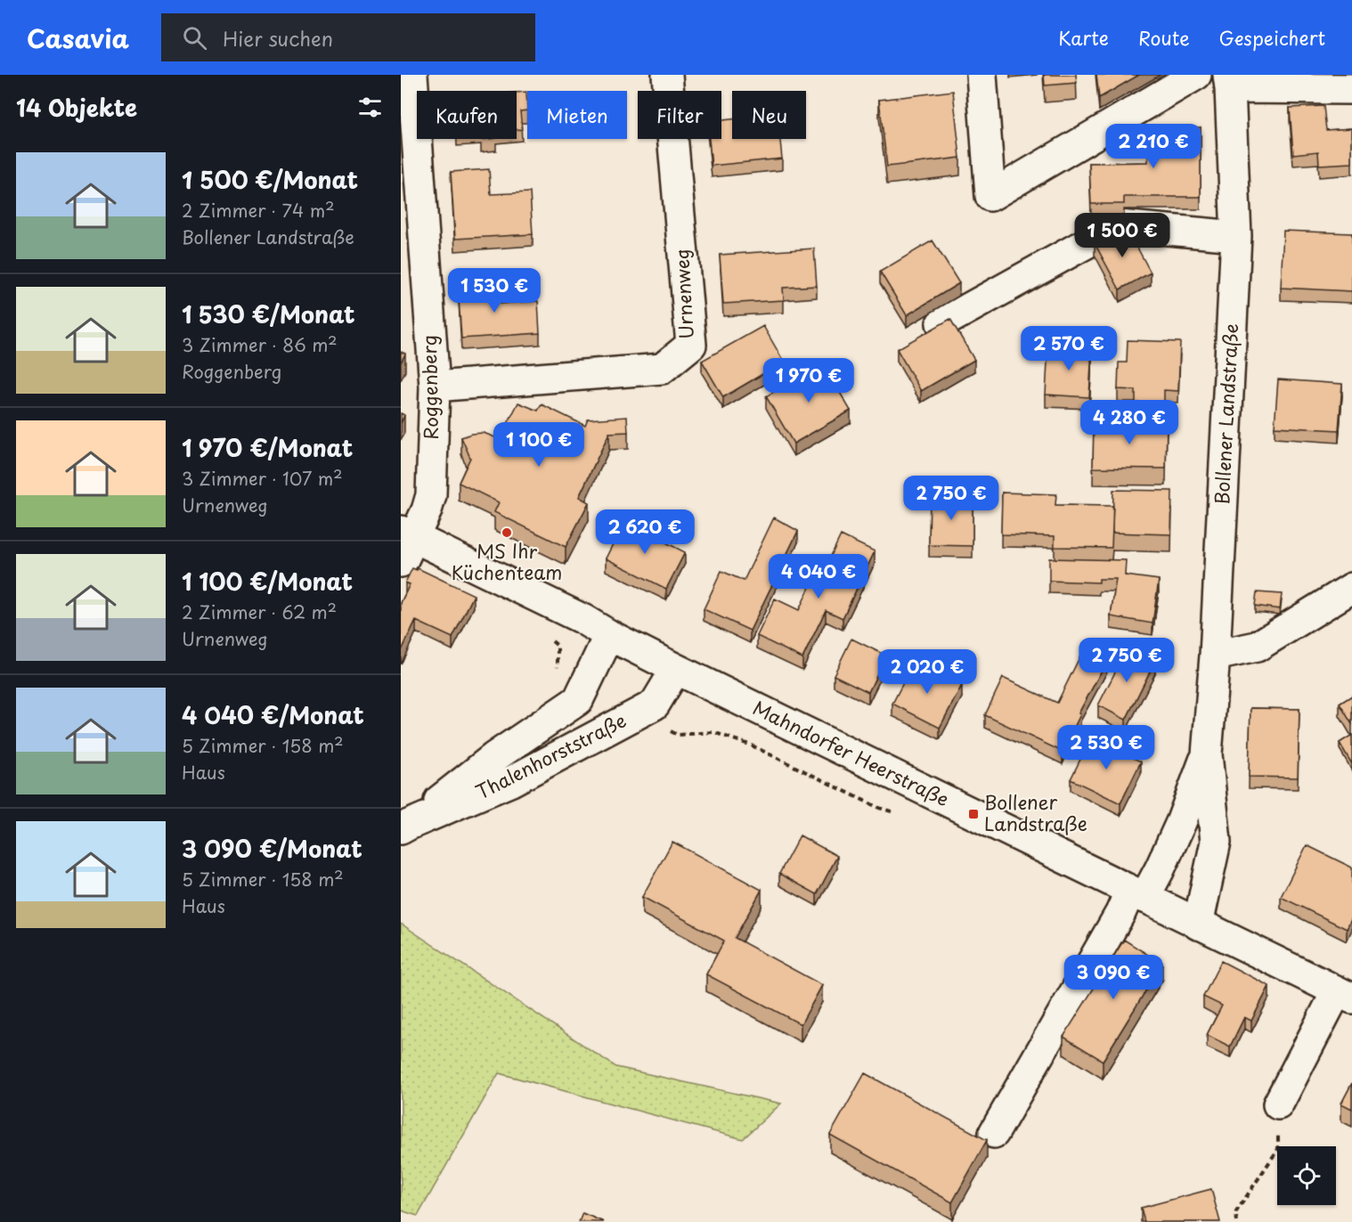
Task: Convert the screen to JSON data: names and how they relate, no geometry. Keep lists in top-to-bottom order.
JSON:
{
  "streets": {
    "street": [
      "Urnenweg",
      "Roggenberg",
      "Bollener Landstraße",
      "Mahndorfer Heerstraße",
      "Thalenhorststraße"
    ]
  },
  "crossings": [
    ["Urnenweg", "Roggenberg"],
    ["Roggenberg", "Mahndorfer Heerstraße"],
    ["Bollener Landstraße", "Mahndorfer Heerstraße"],
    ["Mahndorfer Heerstraße", "Thalenhorststraße"]
  ],
  "places": {
    "other": ["MS Ihr Küchenteam"],
    "transit": ["Bollener Landstraße"]
  },
  "page": {
    "header": "Casavia",
    "search": "Hier suchen",
    "nav": ["Karte", "Route", "Gespeichert"],
    "heading": "14 Objekte",
    "chip": [
      "Kaufen",
      "Mieten",
      "Filter",
      "Neu"
    ],
    "price": [
      "2 210 €",
      "1 500 €",
      "1 530 €",
      "2 570 €",
      "1 970 €",
      "4 280 €",
      "1 100 €",
      "2 750 €",
      "2 620 €",
      "4 040 €",
      "2 750 €",
      "2 020 €",
      "2 530 €",
      "3 090 €"
    ],
    "list": [
      {
        "name": "1 500 €/Monat",
        "note": "2 Zimmer · 74 m² · Bollener Landstraße"
      },
      {
        "name": "1 530 €/Monat",
        "note": "3 Zimmer · 86 m² · Roggenberg"
      },
      {
        "name": "1 970 €/Monat",
        "note": "3 Zimmer · 107 m² · Urnenweg"
      },
      {
        "name": "1 100 €/Monat",
        "note": "2 Zimmer · 62 m² · Urnenweg"
      },
      {
        "name": "4 040 €/Monat",
        "note": "5 Zimmer · 158 m² · Haus"
      },
      {
        "name": "3 090 €/Monat",
        "note": "5 Zimmer · 158 m² · Haus"
      }
    ]
  }
}
